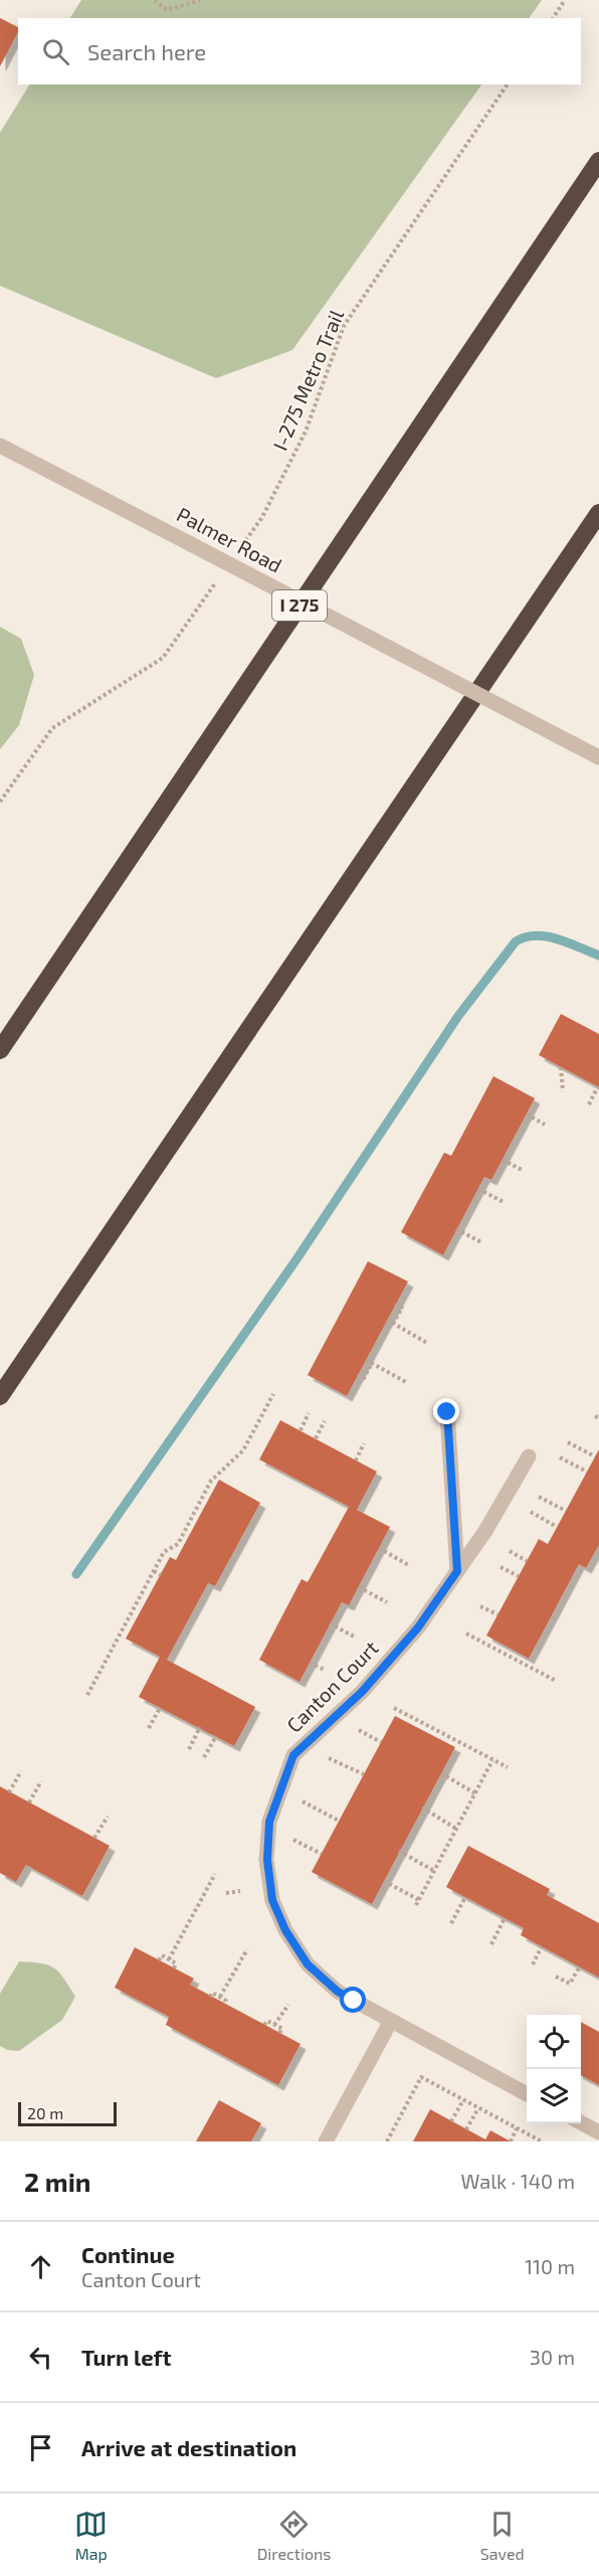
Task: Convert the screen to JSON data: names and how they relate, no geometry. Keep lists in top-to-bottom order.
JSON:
{
  "streets": {
    "highway": ["I 275"],
    "street": ["Palmer Road", "Canton Court"],
    "path": ["I-275 Metro Trail"]
  },
  "scale_bar": "20 m",
  "page": {
    "search": "Search here",
    "scale": "20 m",
    "heading": ["2 min", "Walk · 140 m"],
    "list": [
      ["Continue", "Canton Court", "110 m"],
      ["Turn left", "30 m"],
      "Arrive at destination"
    ],
    "nav": ["Map", "Directions", "Saved"]
  }
}
